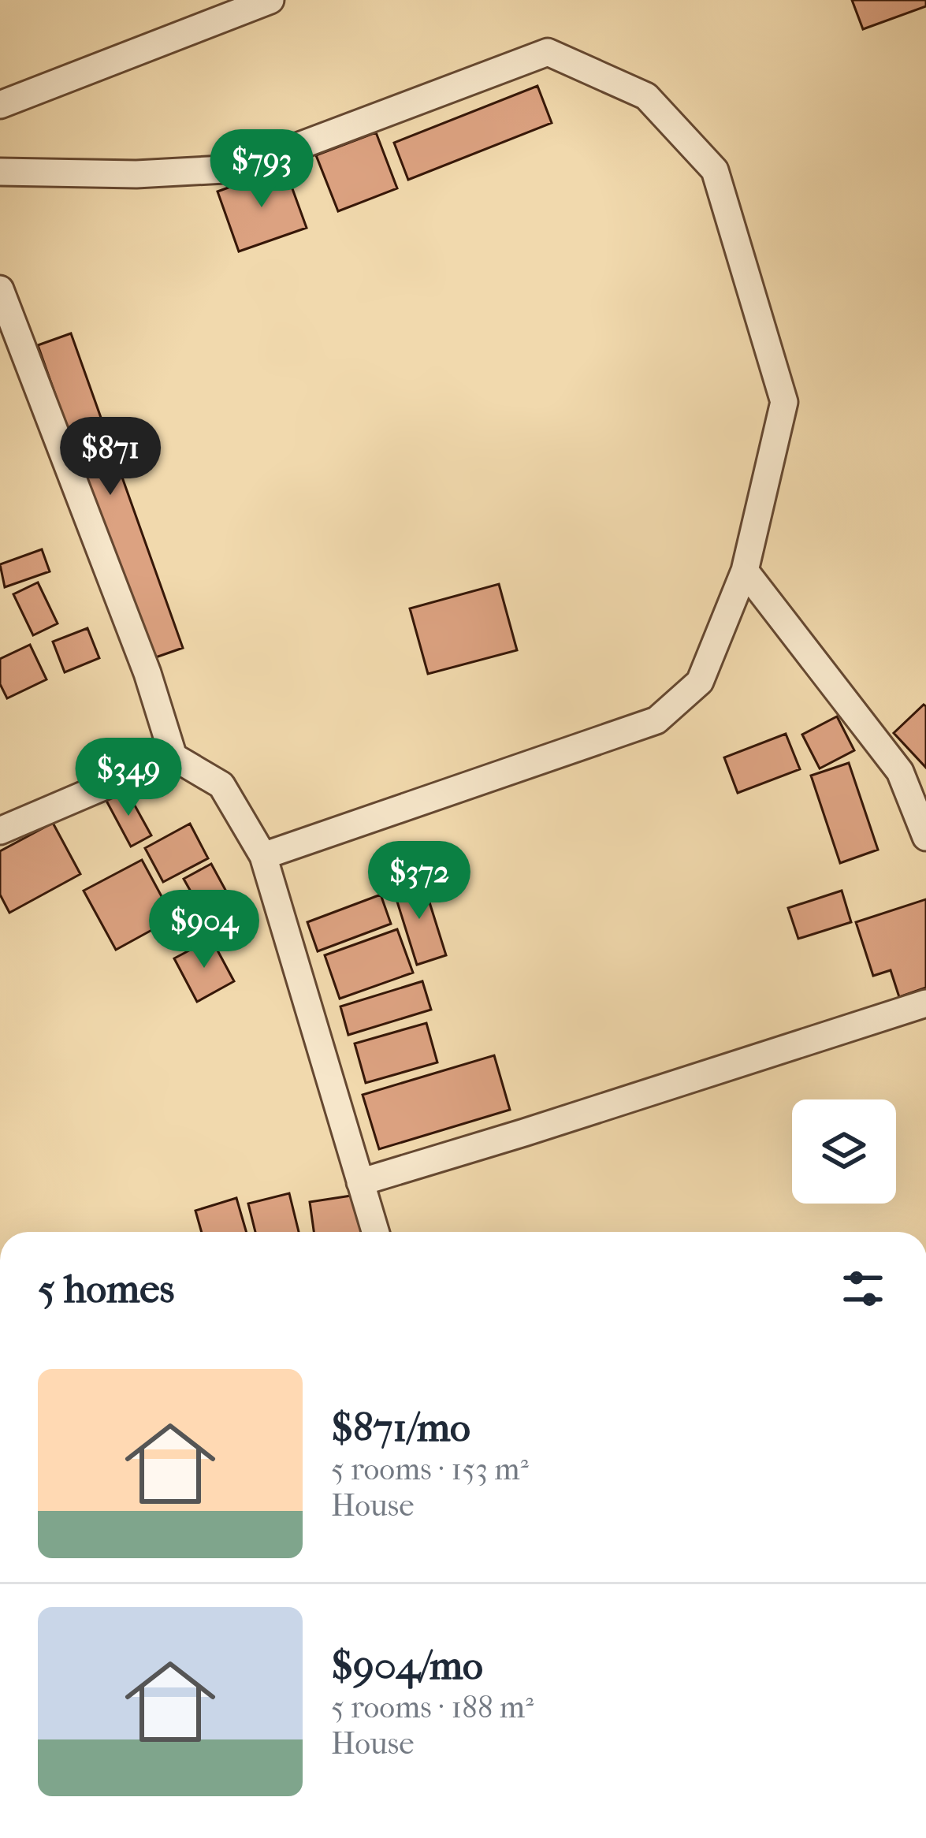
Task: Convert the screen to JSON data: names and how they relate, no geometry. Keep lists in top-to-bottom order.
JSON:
{
  "page": {
    "price": [
      "$793",
      "$871",
      "$349",
      "$372",
      "$904"
    ],
    "heading": "5 homes",
    "list": [
      {
        "name": "$871/mo",
        "note": "5 rooms · 153 m² · House"
      },
      {
        "name": "$904/mo",
        "note": "5 rooms · 188 m² · House"
      }
    ]
  }
}
